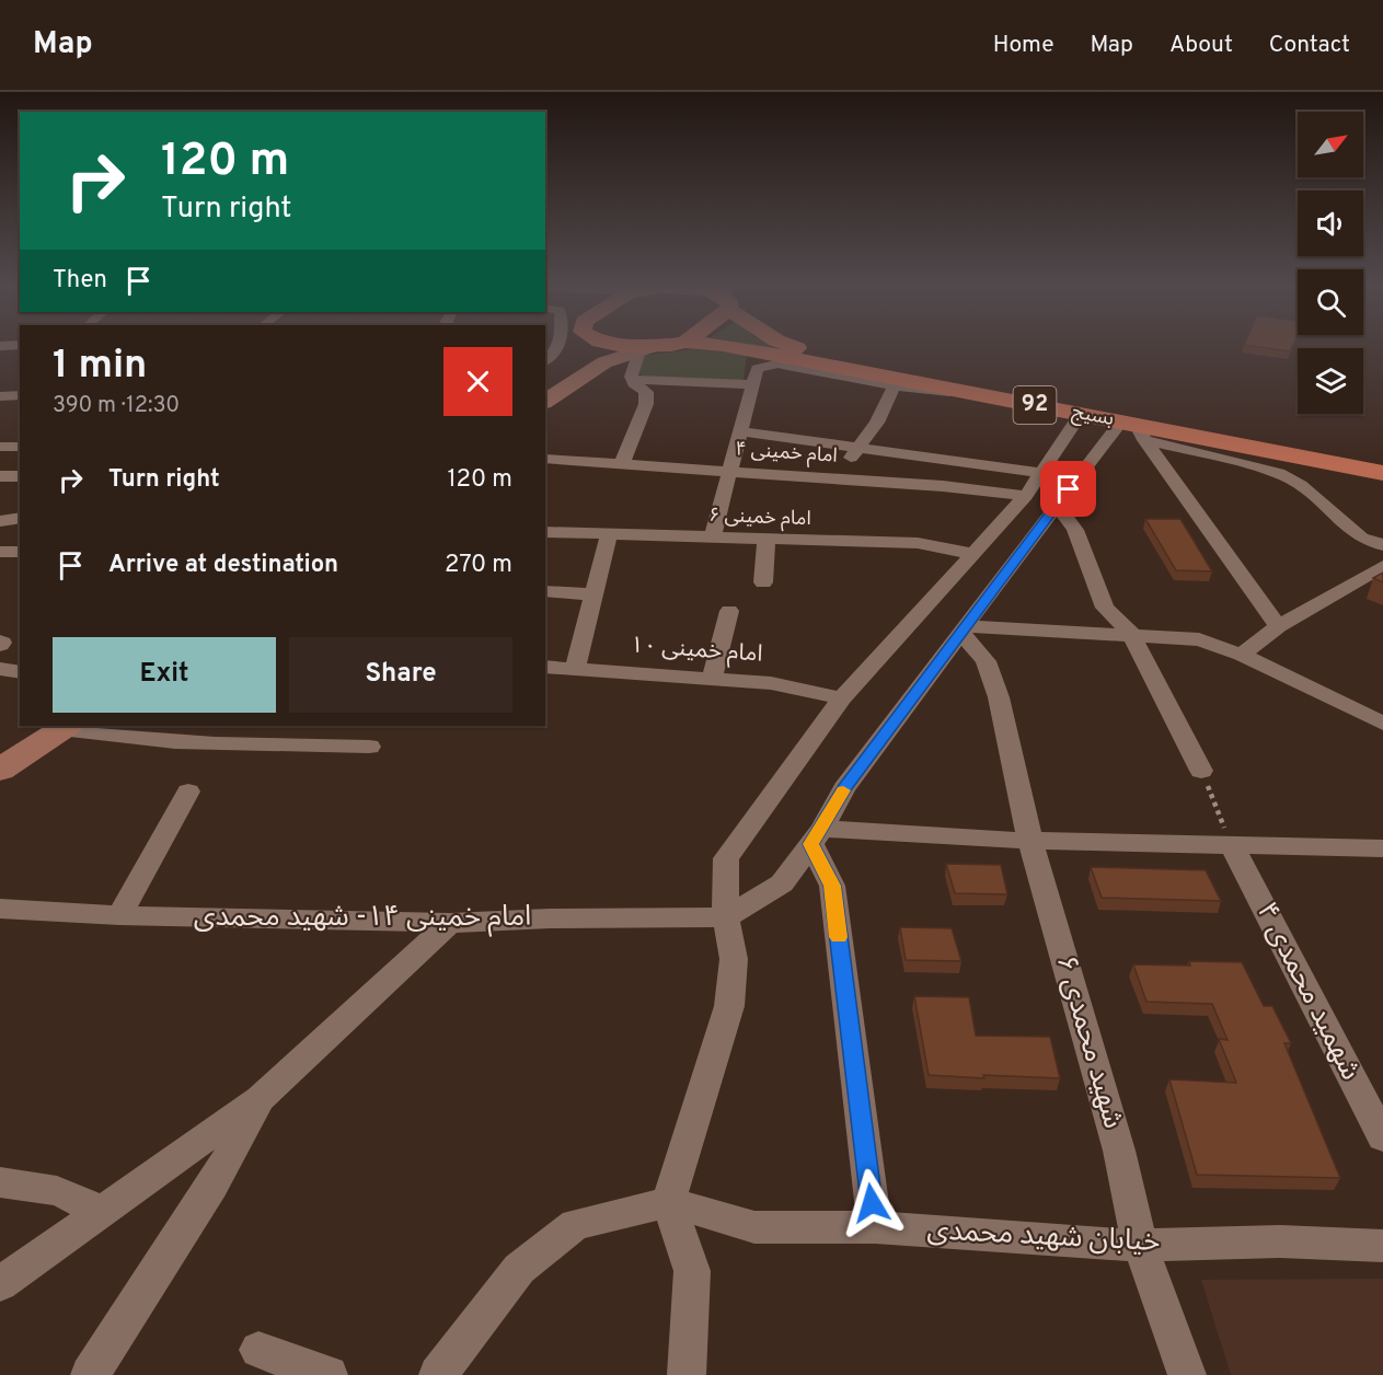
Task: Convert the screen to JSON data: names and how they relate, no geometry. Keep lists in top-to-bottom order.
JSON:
{
  "streets": {
    "main road": ["92", "بسیج"],
    "street": [
      "امام خمینی ۴",
      "امام خمینی ۶",
      "امام خمینی ۱۰",
      "امام خمینی ۱۴- شهید محمدی",
      "شهمید محمدی ۴",
      "شهید محمدی ۶",
      "خیابان شهید محمدی"
    ]
  },
  "crossings": [
    ["شهید محمدی ۶", "خیابان شهید محمدی"]
  ],
  "north": "top right",
  "page": {
    "header": "Map",
    "nav": [
      "Home",
      "Map",
      "About",
      "Contact"
    ],
    "turn": ["120 m", "Turn right"],
    "then": "Then",
    "heading": ["1 min", "390 m · 12:30"],
    "list": [
      {
        "name": "Turn right",
        "value": "120 m"
      },
      {
        "name": "Arrive at destination",
        "value": "270 m"
      }
    ],
    "buttons": ["Exit", "Share"]
  }
}
